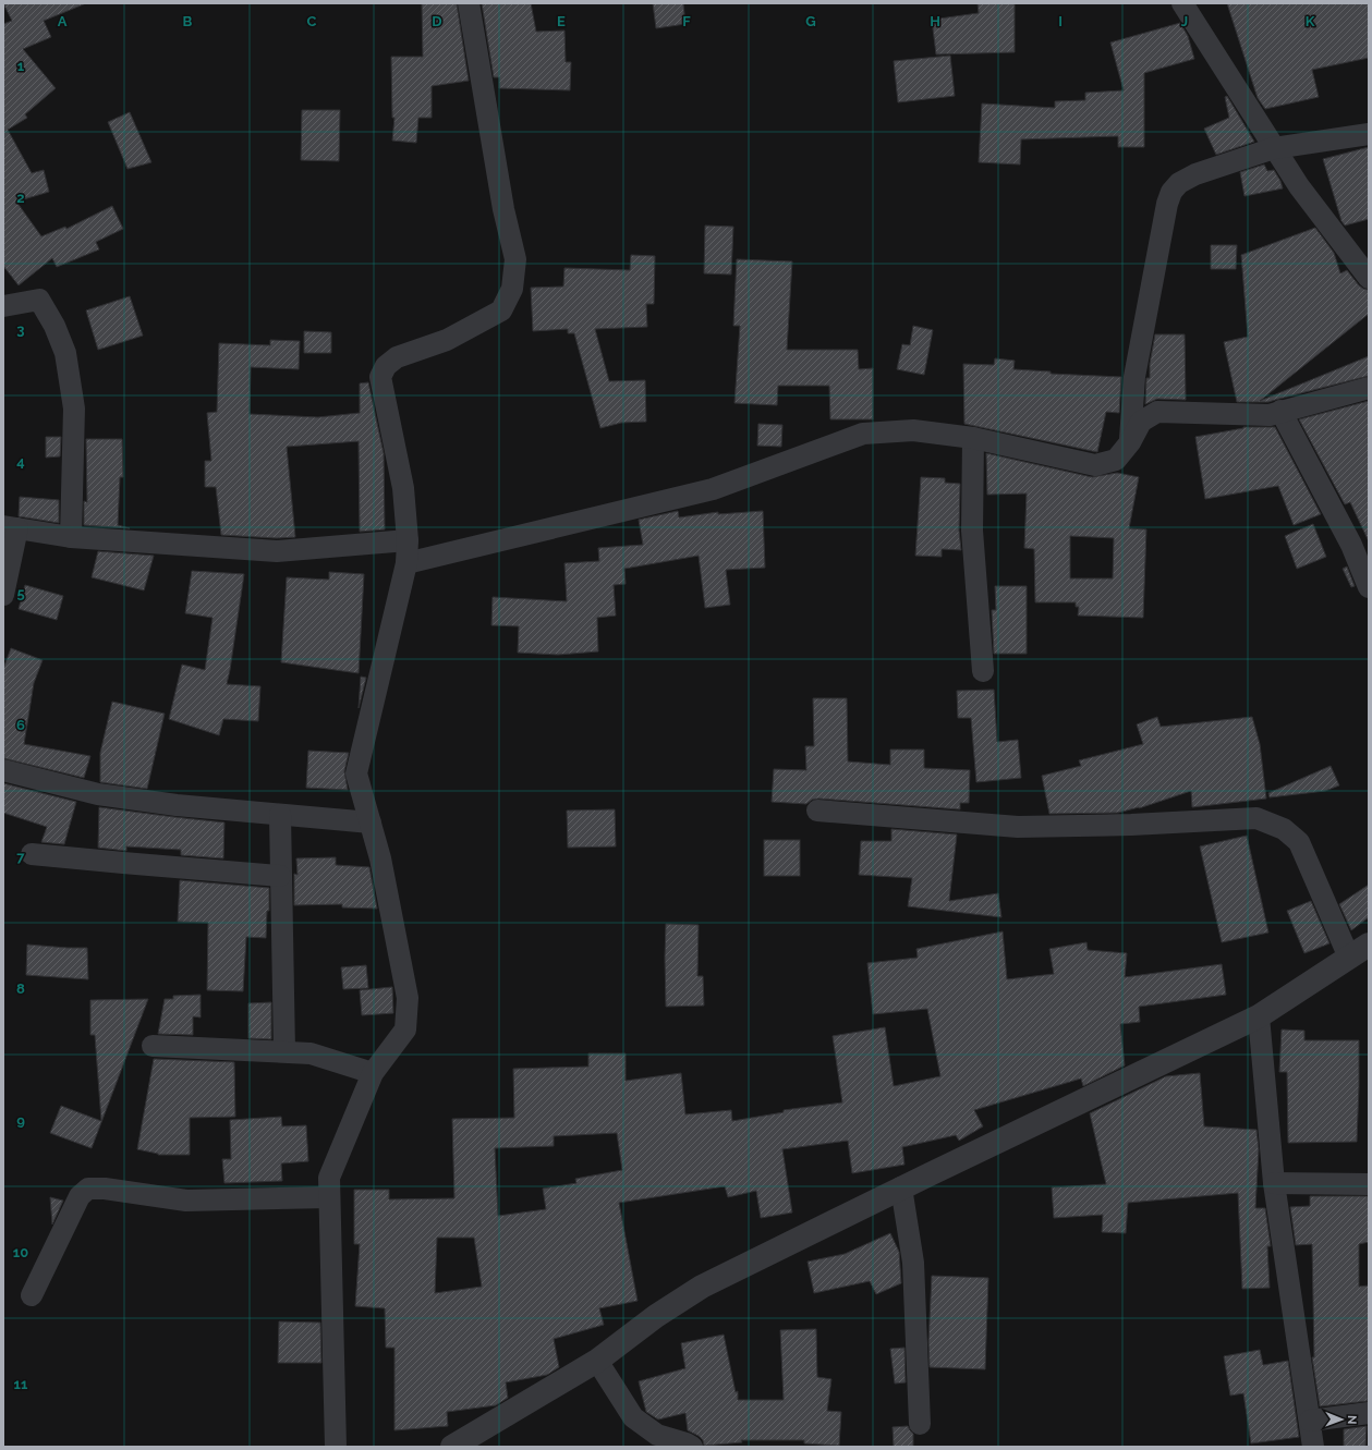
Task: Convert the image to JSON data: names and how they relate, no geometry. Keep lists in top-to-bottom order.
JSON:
{
  "north": "right",
  "grid": {
    "columns": [
      "A",
      "B",
      "C",
      "D",
      "E",
      "F",
      "G",
      "H",
      "I",
      "J",
      "K"
    ],
    "rows": [
      "1",
      "2",
      "3",
      "4",
      "5",
      "6",
      "7",
      "8",
      "9",
      "10",
      "11"
    ]
  }
}
